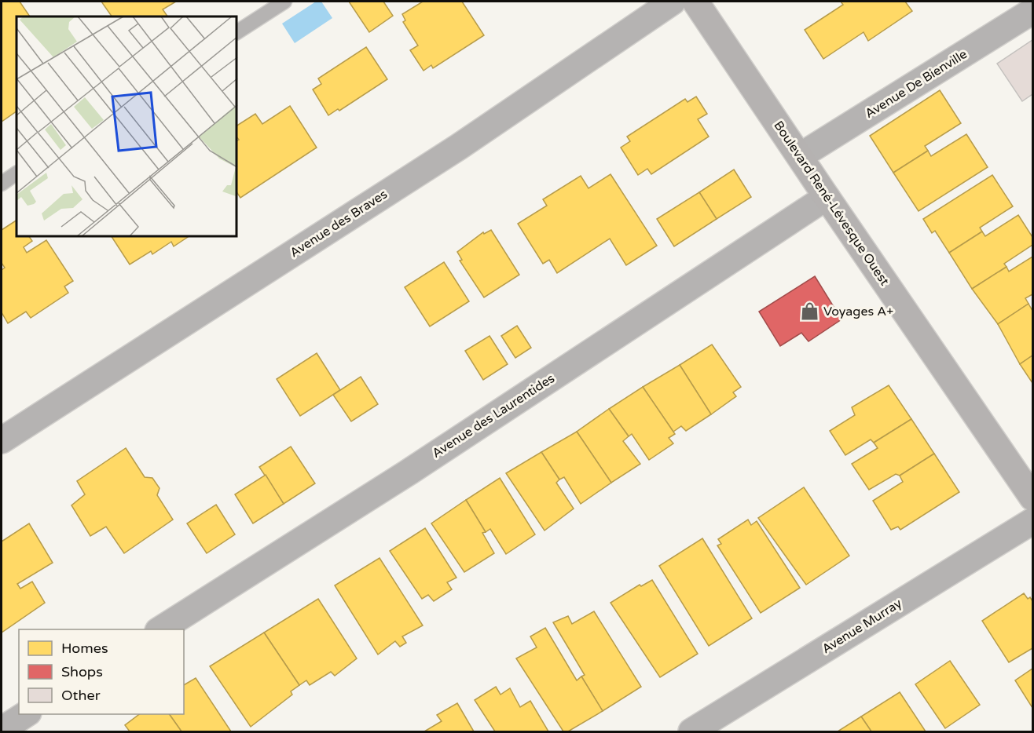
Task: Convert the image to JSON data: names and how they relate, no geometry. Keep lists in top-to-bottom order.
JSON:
{
  "streets": {
    "main road": ["Boulevard René-Lévesque Ouest"],
    "street": [
      "Avenue De Bienville",
      "Avenue des Braves",
      "Avenue des Laurentides",
      "Avenue Murray"
    ]
  },
  "crossings": [
    ["Avenue De Bienville", "Boulevard René-Lévesque Ouest"],
    ["Boulevard René-Lévesque Ouest", "Avenue des Laurentides"]
  ],
  "places": {
    "shop": ["Voyages A+"]
  },
  "legend": ["Homes", "Shops", "Other"]
}
